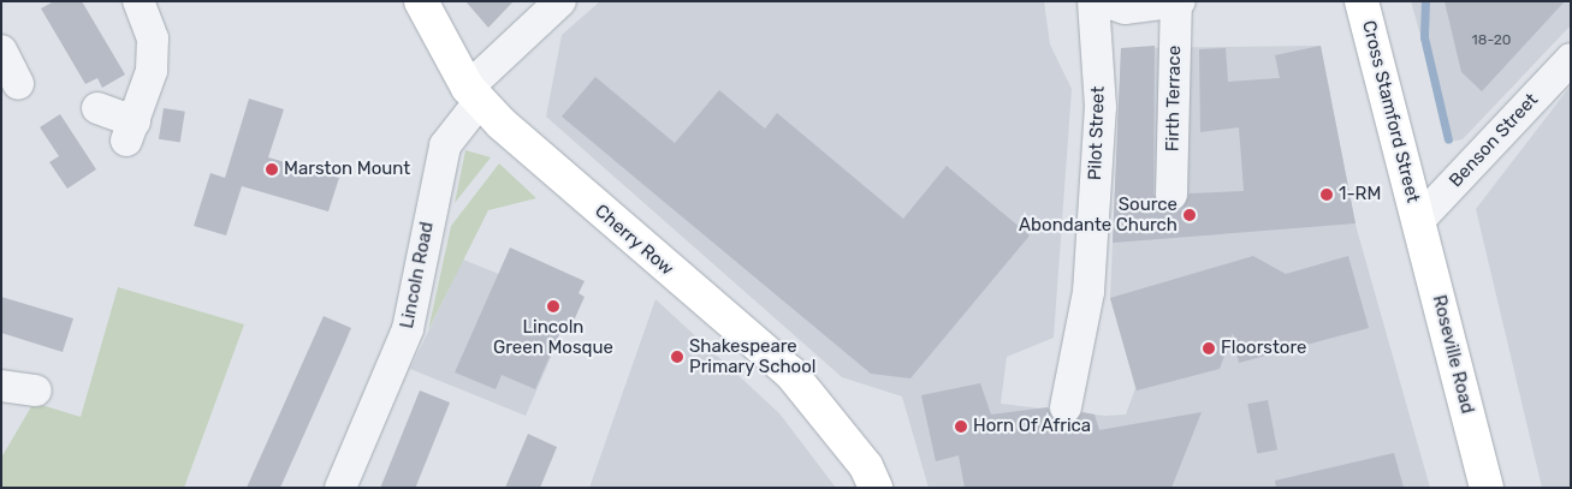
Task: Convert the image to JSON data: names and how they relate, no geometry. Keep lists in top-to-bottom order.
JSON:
{
  "streets": {
    "street": [
      "Firth Terrace",
      "Cross Stamford Street",
      "Pilot Street",
      "Benson Street",
      "Cherry Row",
      "Lincoln Road",
      "Roseville Road"
    ]
  },
  "crossings": [
    ["Cross Stamford Street", "Benson Street"],
    ["Cross Stamford Street", "Roseville Road"],
    ["Benson Street", "Roseville Road"],
    ["Cherry Row", "Lincoln Road"]
  ],
  "places": [
    "Marston Mount",
    "1-RM",
    "Source Abondante Church",
    "Lincoln Green Mosque",
    "Floorstore",
    "Shakespeare Primary School",
    "Horn Of Africa"
  ],
  "house_numbers": ["18-20"]
}
